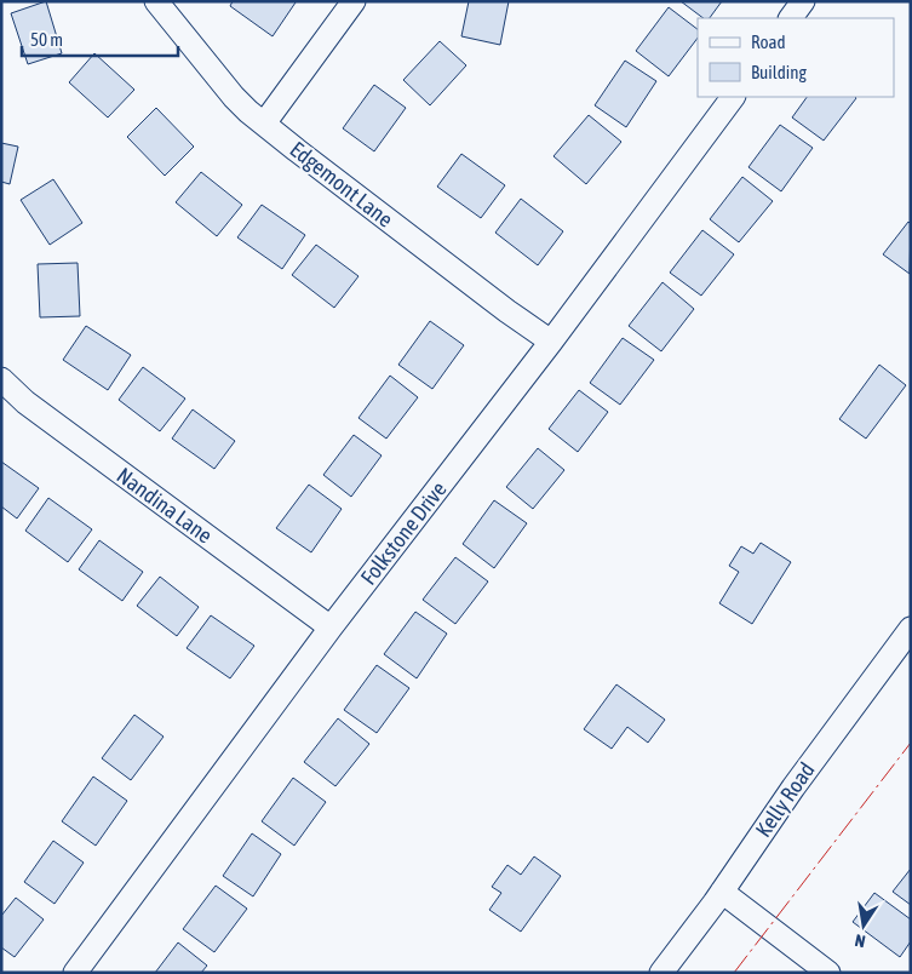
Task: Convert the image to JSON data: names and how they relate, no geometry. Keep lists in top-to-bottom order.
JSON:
{
  "streets": {
    "street": [
      "Edgemont Lane",
      "Nandina Lane",
      "Folkstone Drive",
      "Kelly Road"
    ]
  },
  "crossings": [
    ["Edgemont Lane", "Folkstone Drive"],
    ["Nandina Lane", "Folkstone Drive"]
  ],
  "legend": ["Road", "Building"],
  "scale_bar": "50 m",
  "north": "bottom"
}
